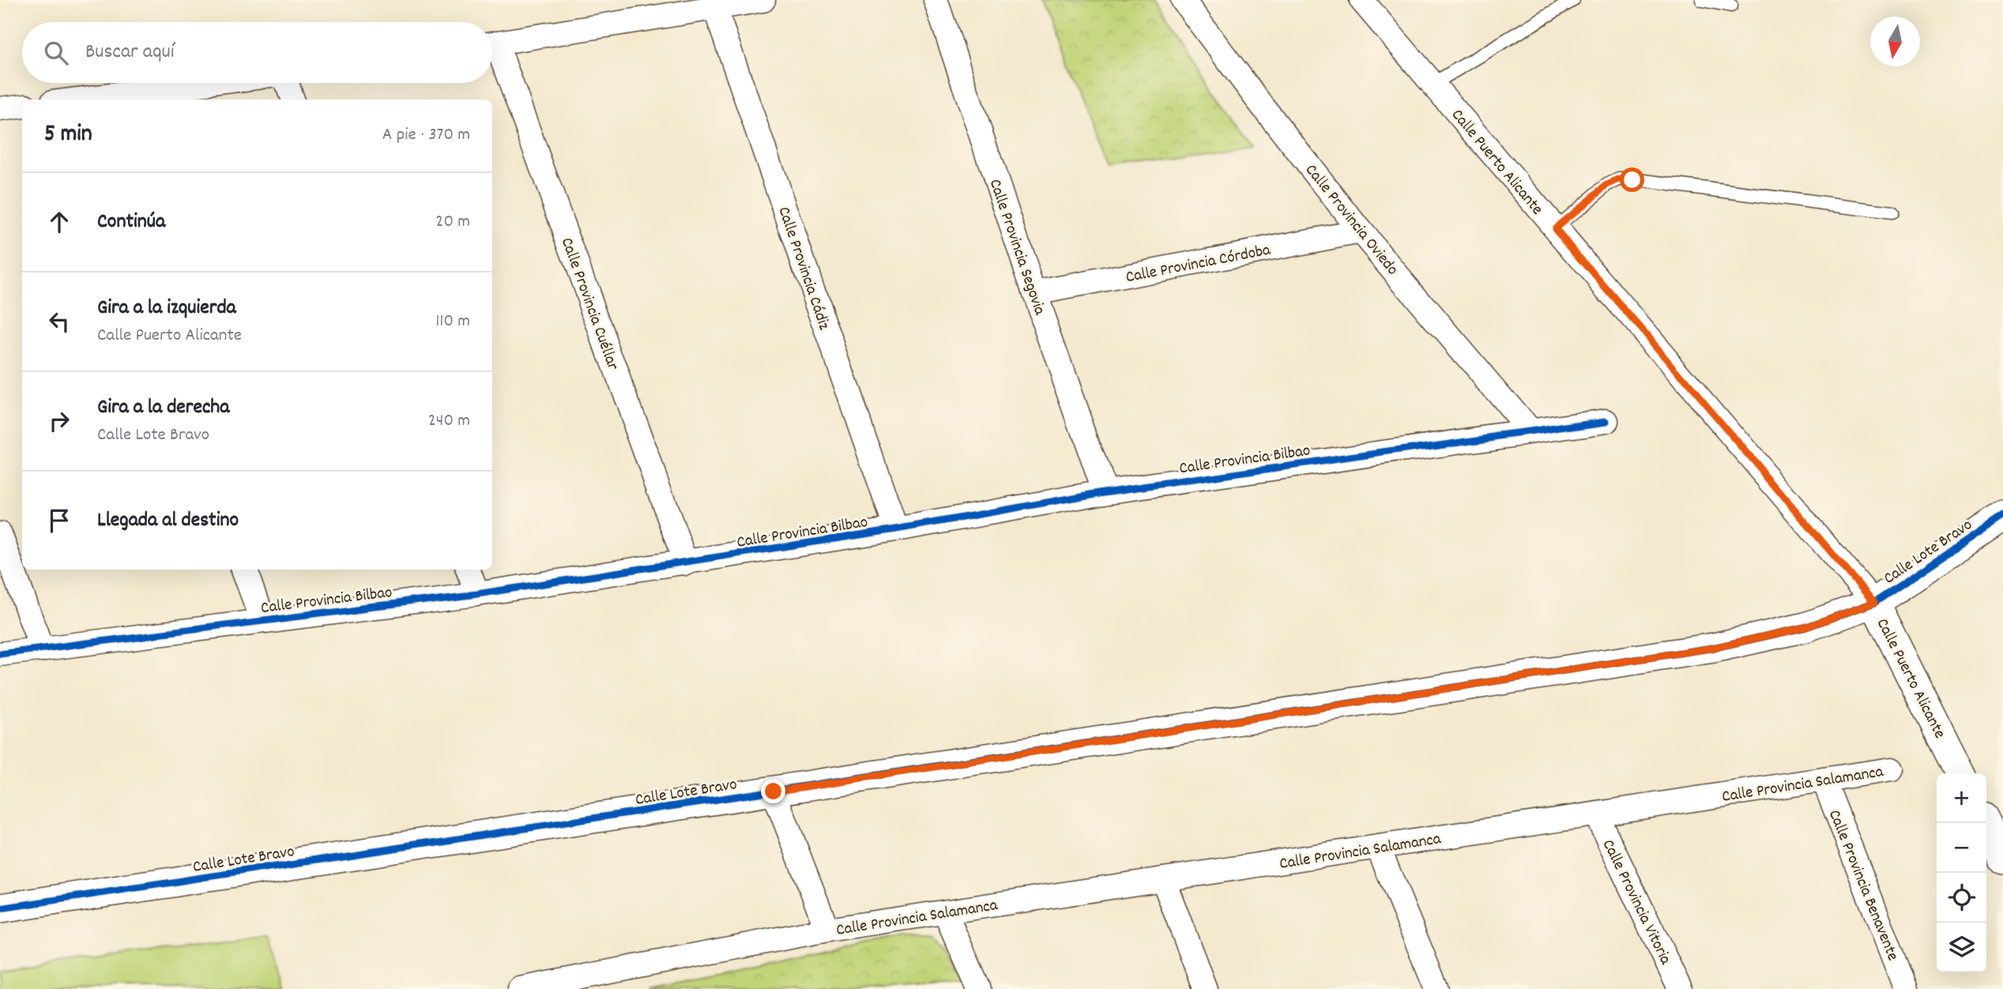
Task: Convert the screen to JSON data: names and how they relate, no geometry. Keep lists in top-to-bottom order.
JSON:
{
  "streets": {
    "street": [
      "Calle Puerto Alicante",
      "Calle Provincia Oviedo",
      "Calle Provincia Segovia",
      "Calle Provincia Córdoba",
      "Calle Provincia Cádiz",
      "Calle Provincia Cuéllar",
      "Calle Provincia Bilbao",
      "Calle Lote Bravo",
      "Calle Provincia Salamanca",
      "Calle Provincia Benavente",
      "Calle Provincia Vitoria"
    ]
  },
  "crossings": [
    ["Calle Puerto Alicante", "Calle Lote Bravo"],
    ["Calle Provincia Oviedo", "Calle Provincia Córdoba"],
    ["Calle Provincia Oviedo", "Calle Provincia Bilbao"],
    ["Calle Provincia Segovia", "Calle Provincia Córdoba"],
    ["Calle Provincia Segovia", "Calle Provincia Bilbao"],
    ["Calle Provincia Cádiz", "Calle Provincia Bilbao"],
    ["Calle Provincia Cuéllar", "Calle Provincia Bilbao"],
    ["Calle Lote Bravo", "Calle Provincia Salamanca"],
    ["Calle Provincia Salamanca", "Calle Provincia Benavente"],
    ["Calle Provincia Salamanca", "Calle Provincia Vitoria"]
  ],
  "north": "bottom",
  "page": {
    "search": "Buscar aquí",
    "heading": ["5 min", "A pie · 370 m"],
    "list": [
      ["Continúa", "20 m"],
      ["Gira a la izquierda", "Calle Puerto Alicante", "110 m"],
      ["Gira a la derecha", "Calle Lote Bravo", "240 m"],
      "Llegada al destino"
    ],
    "map_buttons": ["+", "−"]
  }
}
